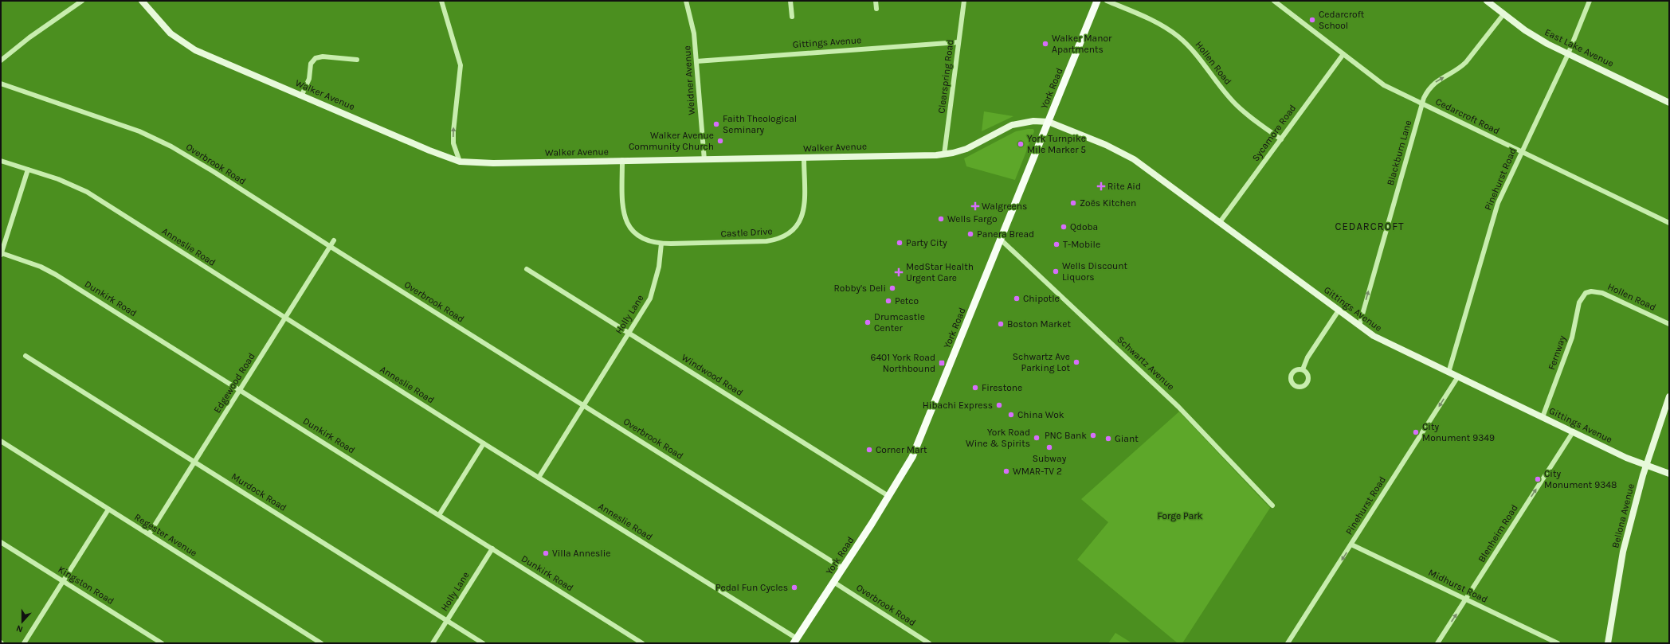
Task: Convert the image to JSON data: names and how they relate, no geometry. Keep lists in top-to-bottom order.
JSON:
{
  "streets": {
    "main road": ["York Road"],
    "street": [
      "Gittings Avenue",
      "East Lake Avenue",
      "Hollen Road",
      "Clearspring Road",
      "Weidner Avenue",
      "Walker Avenue",
      "Cedarcroft Road",
      "Sycamore Road",
      "Blackburn Lane",
      "Overbrook Road",
      "Pinehurst Road",
      "Castle Drive",
      "Anneslie Road",
      "Dunkirk Road",
      "Holly Lane",
      "Fernway",
      "Schwartz Avenue",
      "Windwood Road",
      "Edgewood Road",
      "Murdock Road",
      "Bellona Avenue",
      "Blenheim Road",
      "Regester Avenue",
      "Kingston Road",
      "Midhurst Road"
    ]
  },
  "crossings": [
    ["Gittings Avenue", "Clearspring Road"],
    ["Gittings Avenue", "Weidner Avenue"],
    ["Gittings Avenue", "York Road"],
    ["Gittings Avenue", "Walker Avenue"],
    ["Gittings Avenue", "Sycamore Road"],
    ["Gittings Avenue", "Blackburn Lane"],
    ["Gittings Avenue", "Pinehurst Road"],
    ["Gittings Avenue", "Fernway"],
    ["Gittings Avenue", "Bellona Avenue"],
    ["Gittings Avenue", "Blenheim Road"],
    ["East Lake Avenue", "Blackburn Lane"],
    ["East Lake Avenue", "Pinehurst Road"],
    ["Hollen Road", "Sycamore Road"],
    ["Hollen Road", "Fernway"],
    ["Clearspring Road", "Walker Avenue"],
    ["Weidner Avenue", "Walker Avenue"],
    ["York Road", "Walker Avenue"],
    ["York Road", "Overbrook Road"],
    ["York Road", "Anneslie Road"],
    ["York Road", "Schwartz Avenue"],
    ["York Road", "Windwood Road"],
    ["Walker Avenue", "Castle Drive"],
    ["Cedarcroft Road", "Sycamore Road"],
    ["Cedarcroft Road", "Blackburn Lane"],
    ["Cedarcroft Road", "Pinehurst Road"],
    ["Overbrook Road", "Holly Lane"],
    ["Overbrook Road", "Edgewood Road"],
    ["Pinehurst Road", "Midhurst Road"],
    ["Castle Drive", "Holly Lane"],
    ["Anneslie Road", "Holly Lane"],
    ["Anneslie Road", "Edgewood Road"],
    ["Dunkirk Road", "Holly Lane"],
    ["Dunkirk Road", "Edgewood Road"],
    ["Holly Lane", "Windwood Road"],
    ["Holly Lane", "Murdock Road"],
    ["Edgewood Road", "Murdock Road"],
    ["Edgewood Road", "Regester Avenue"],
    ["Blenheim Road", "Midhurst Road"]
  ],
  "one_way": ["Blackburn Lane", "Pinehurst Road", "Blenheim Road"],
  "districts": ["CEDARCROFT"],
  "parks": ["Forge Park"],
  "places": {
    "other": [
      "Cedarcroft School",
      "Walker Manor Apartments",
      "Faith Theological Seminary",
      "Walker Avenue Community Church",
      "York Turnpike Mile Marker 5",
      "Zoës Kitchen",
      "Wells Fargo",
      "Qdoba",
      "Panera Bread",
      "Party City",
      "T-Mobile",
      "Wells Discount Liquors",
      "Robby's Deli",
      "Chipotle",
      "Petco",
      "Drumcastle Center",
      "Boston Market",
      "Schwartz Ave Parking Lot",
      "Firestone",
      "Hibachi Express",
      "China Wok",
      "City Monument 9349",
      "PNC Bank",
      "York Road Wine & Spirits",
      "Giant",
      "Subway",
      "Corner Mart",
      "WMAR-TV 2",
      "City Monument 9348",
      "Villa Anneslie",
      "Pedal Fun Cycles"
    ],
    "health": ["Rite Aid", "Walgreens", "MedStar Health Urgent Care"],
    "transit": ["6401 York Road Northbound"]
  },
  "north": "bottom"
}
